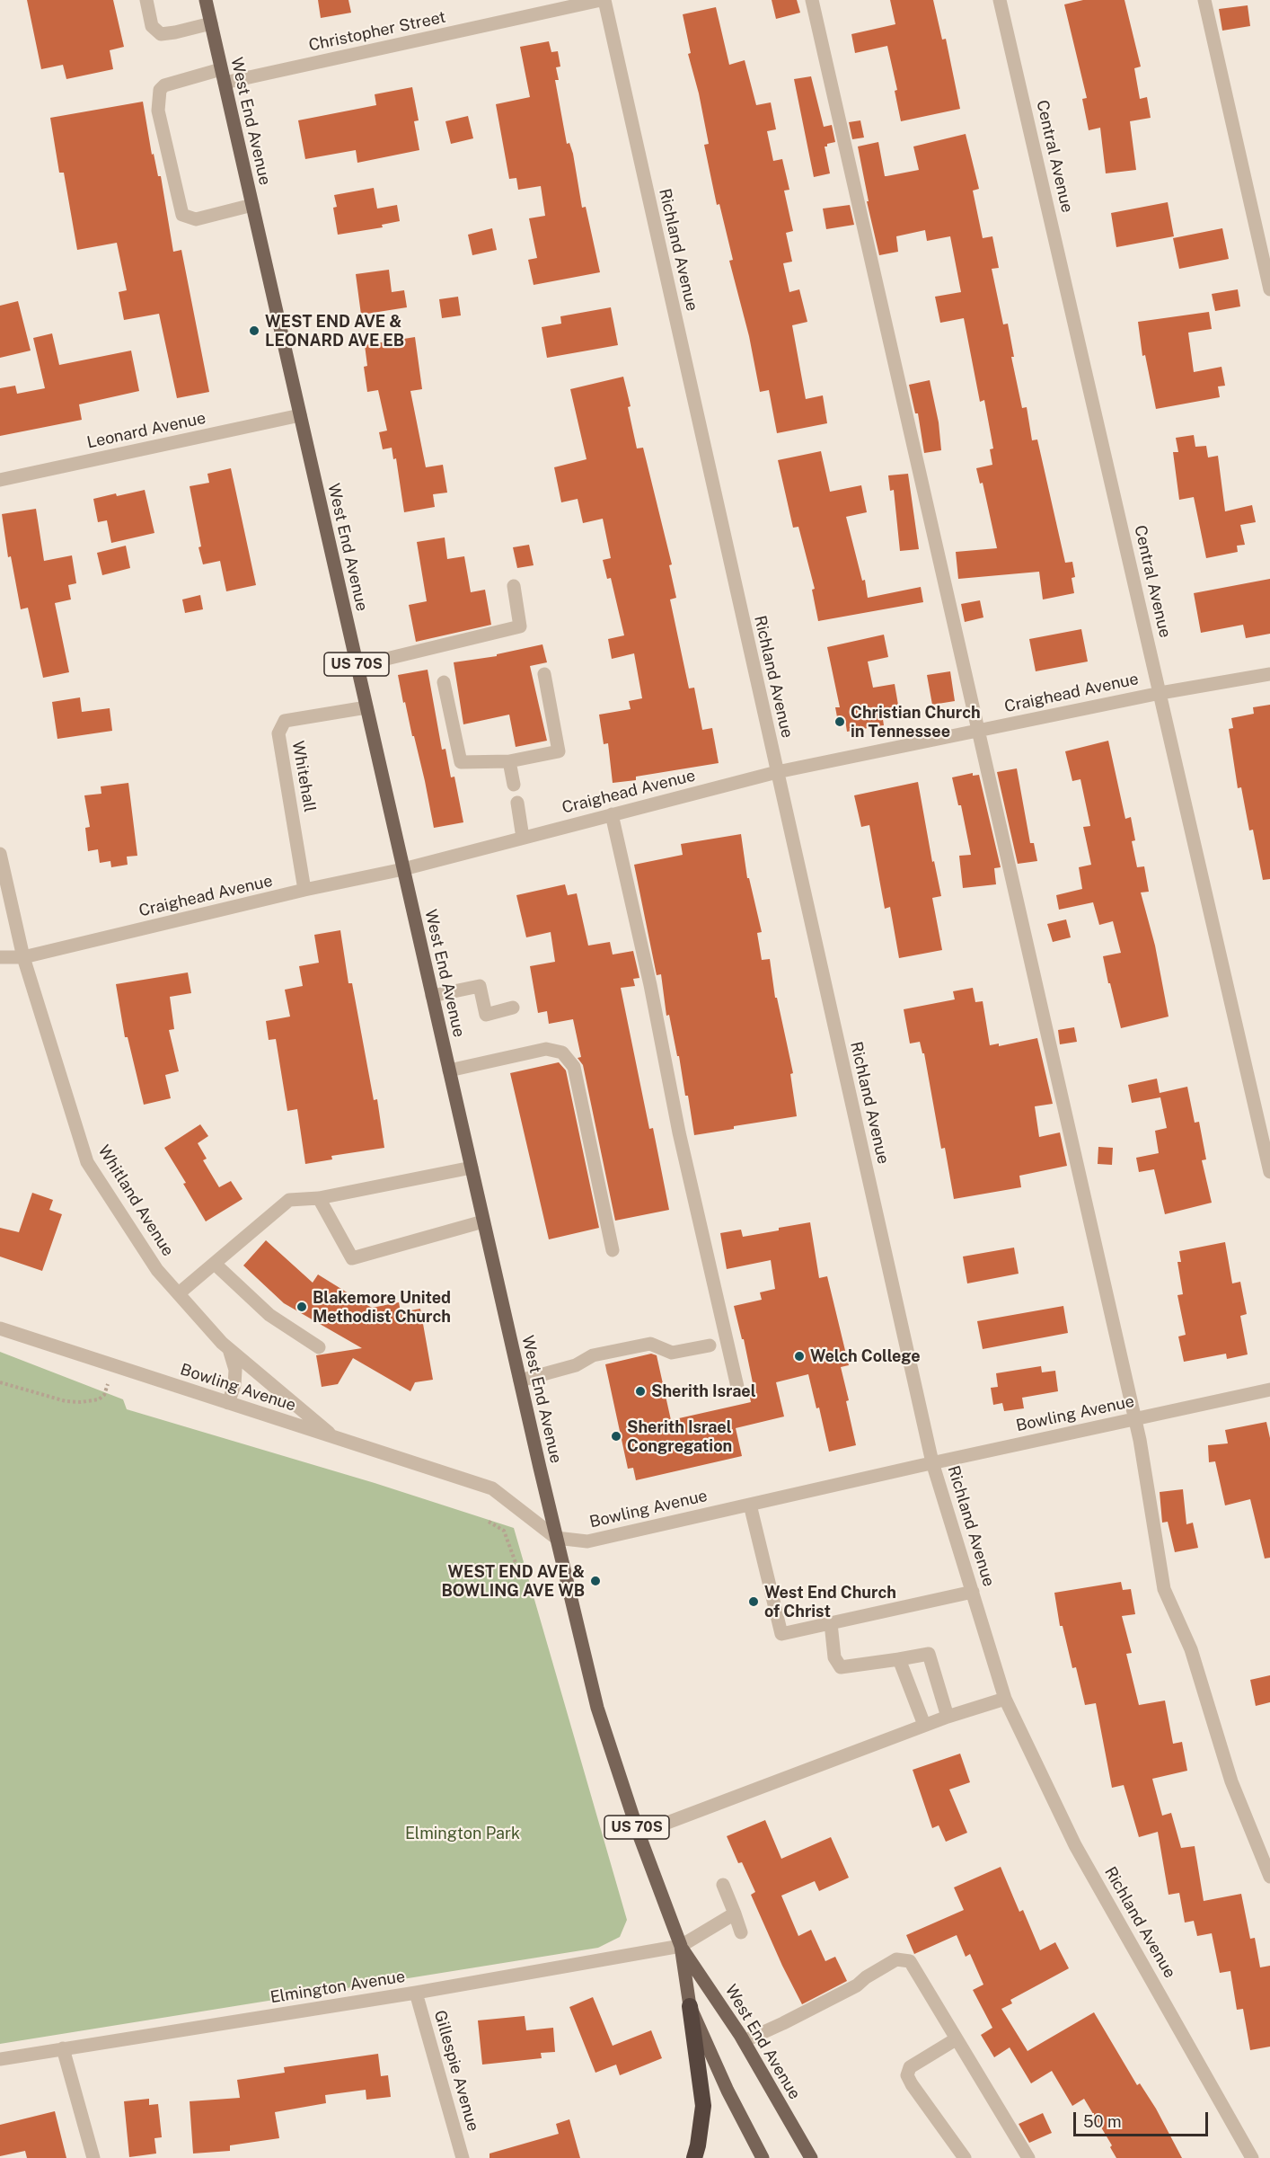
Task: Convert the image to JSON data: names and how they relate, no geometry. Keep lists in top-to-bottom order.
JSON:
{
  "streets": {
    "main road": ["West End Avenue", "US 70S"],
    "street": [
      "Christopher Street",
      "Central Avenue",
      "Richland Avenue",
      "Leonard Avenue",
      "Craighead Avenue",
      "Whitehall",
      "Whitland Avenue",
      "Bowling Avenue",
      "Elmington Avenue",
      "Gillespie Avenue"
    ]
  },
  "crossings": [
    ["Christopher Street", "West End Avenue"],
    ["Christopher Street", "Richland Avenue"],
    ["West End Avenue", "Leonard Avenue"],
    ["West End Avenue", "Craighead Avenue"],
    ["West End Avenue", "Whitehall"],
    ["West End Avenue", "Bowling Avenue"],
    ["West End Avenue", "Elmington Avenue"],
    ["Central Avenue", "Craighead Avenue"],
    ["Richland Avenue", "Craighead Avenue"],
    ["Richland Avenue", "Bowling Avenue"],
    ["Craighead Avenue", "Whitehall"],
    ["Craighead Avenue", "Whitland Avenue"],
    ["Whitland Avenue", "Bowling Avenue"],
    ["Elmington Avenue", "Gillespie Avenue"]
  ],
  "parks": ["Elmington Park"],
  "places": [
    "WEST END AVE & LEONARD AVE EB",
    "Christian Church in Tennessee",
    "Blakemore United Methodist Church",
    "Welch College",
    "Sherith Israel",
    "Sherith Israel Congregation",
    "WEST END AVE & BOWLING AVE WB",
    "West End Church of Christ"
  ],
  "scale_bar": "50 m"
}
